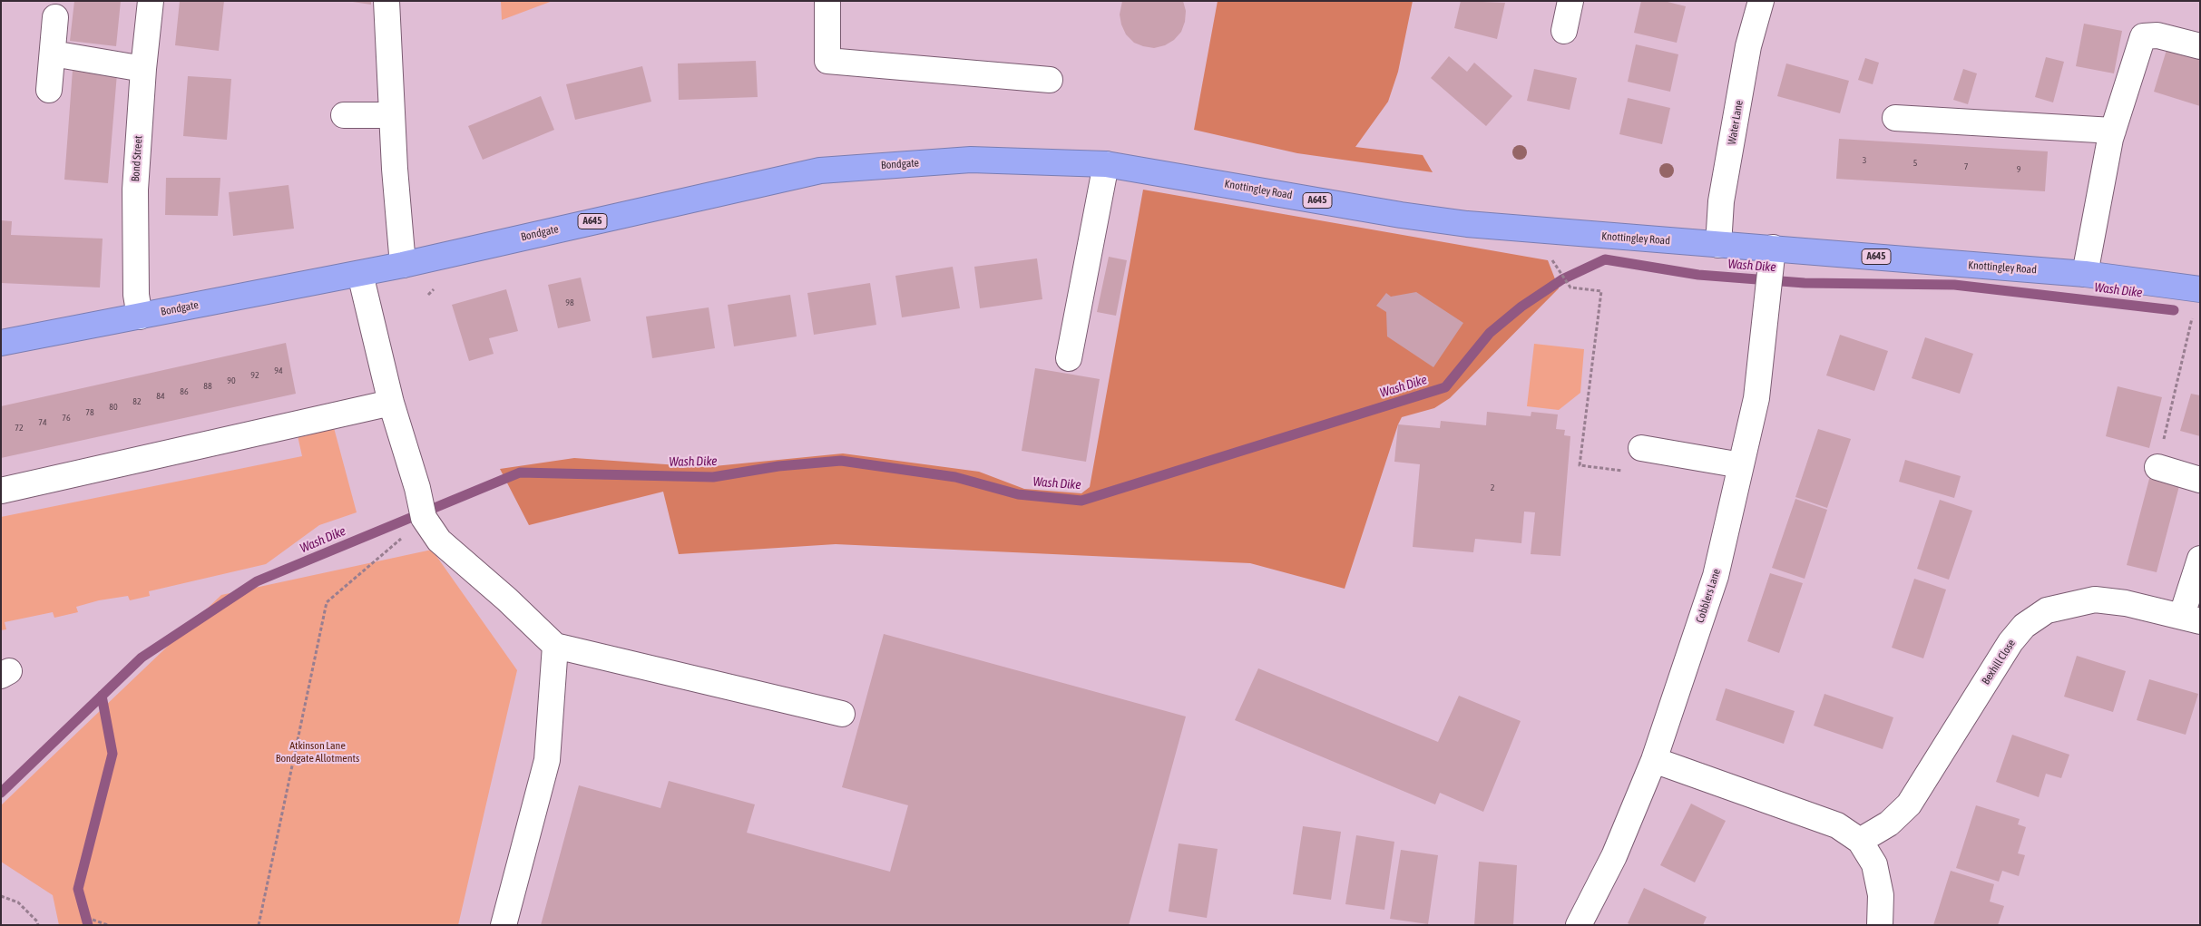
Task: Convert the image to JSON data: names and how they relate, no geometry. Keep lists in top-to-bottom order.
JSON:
{
  "streets": {
    "highway": ["Bondgate", "Knottingley Road", "A645"],
    "street": [
      "Water Lane",
      "Bond Street",
      "Cobblers Lane",
      "Bexhill Close"
    ]
  },
  "crossings": [
    ["Water Lane", "Knottingley Road"],
    ["Bond Street", "Bondgate"],
    ["Bondgate", "Knottingley Road"],
    ["Knottingley Road", "Cobblers Lane"]
  ],
  "water": ["Wash Dike"],
  "parks": ["Atkinson Lane Bondgate Allotments"],
  "house_numbers": [
    "3",
    "5",
    "7",
    "9",
    "98",
    "94",
    "92",
    "90",
    "88",
    "86",
    "84",
    "82",
    "80",
    "78",
    "76",
    "74",
    "72",
    "2"
  ]
}
